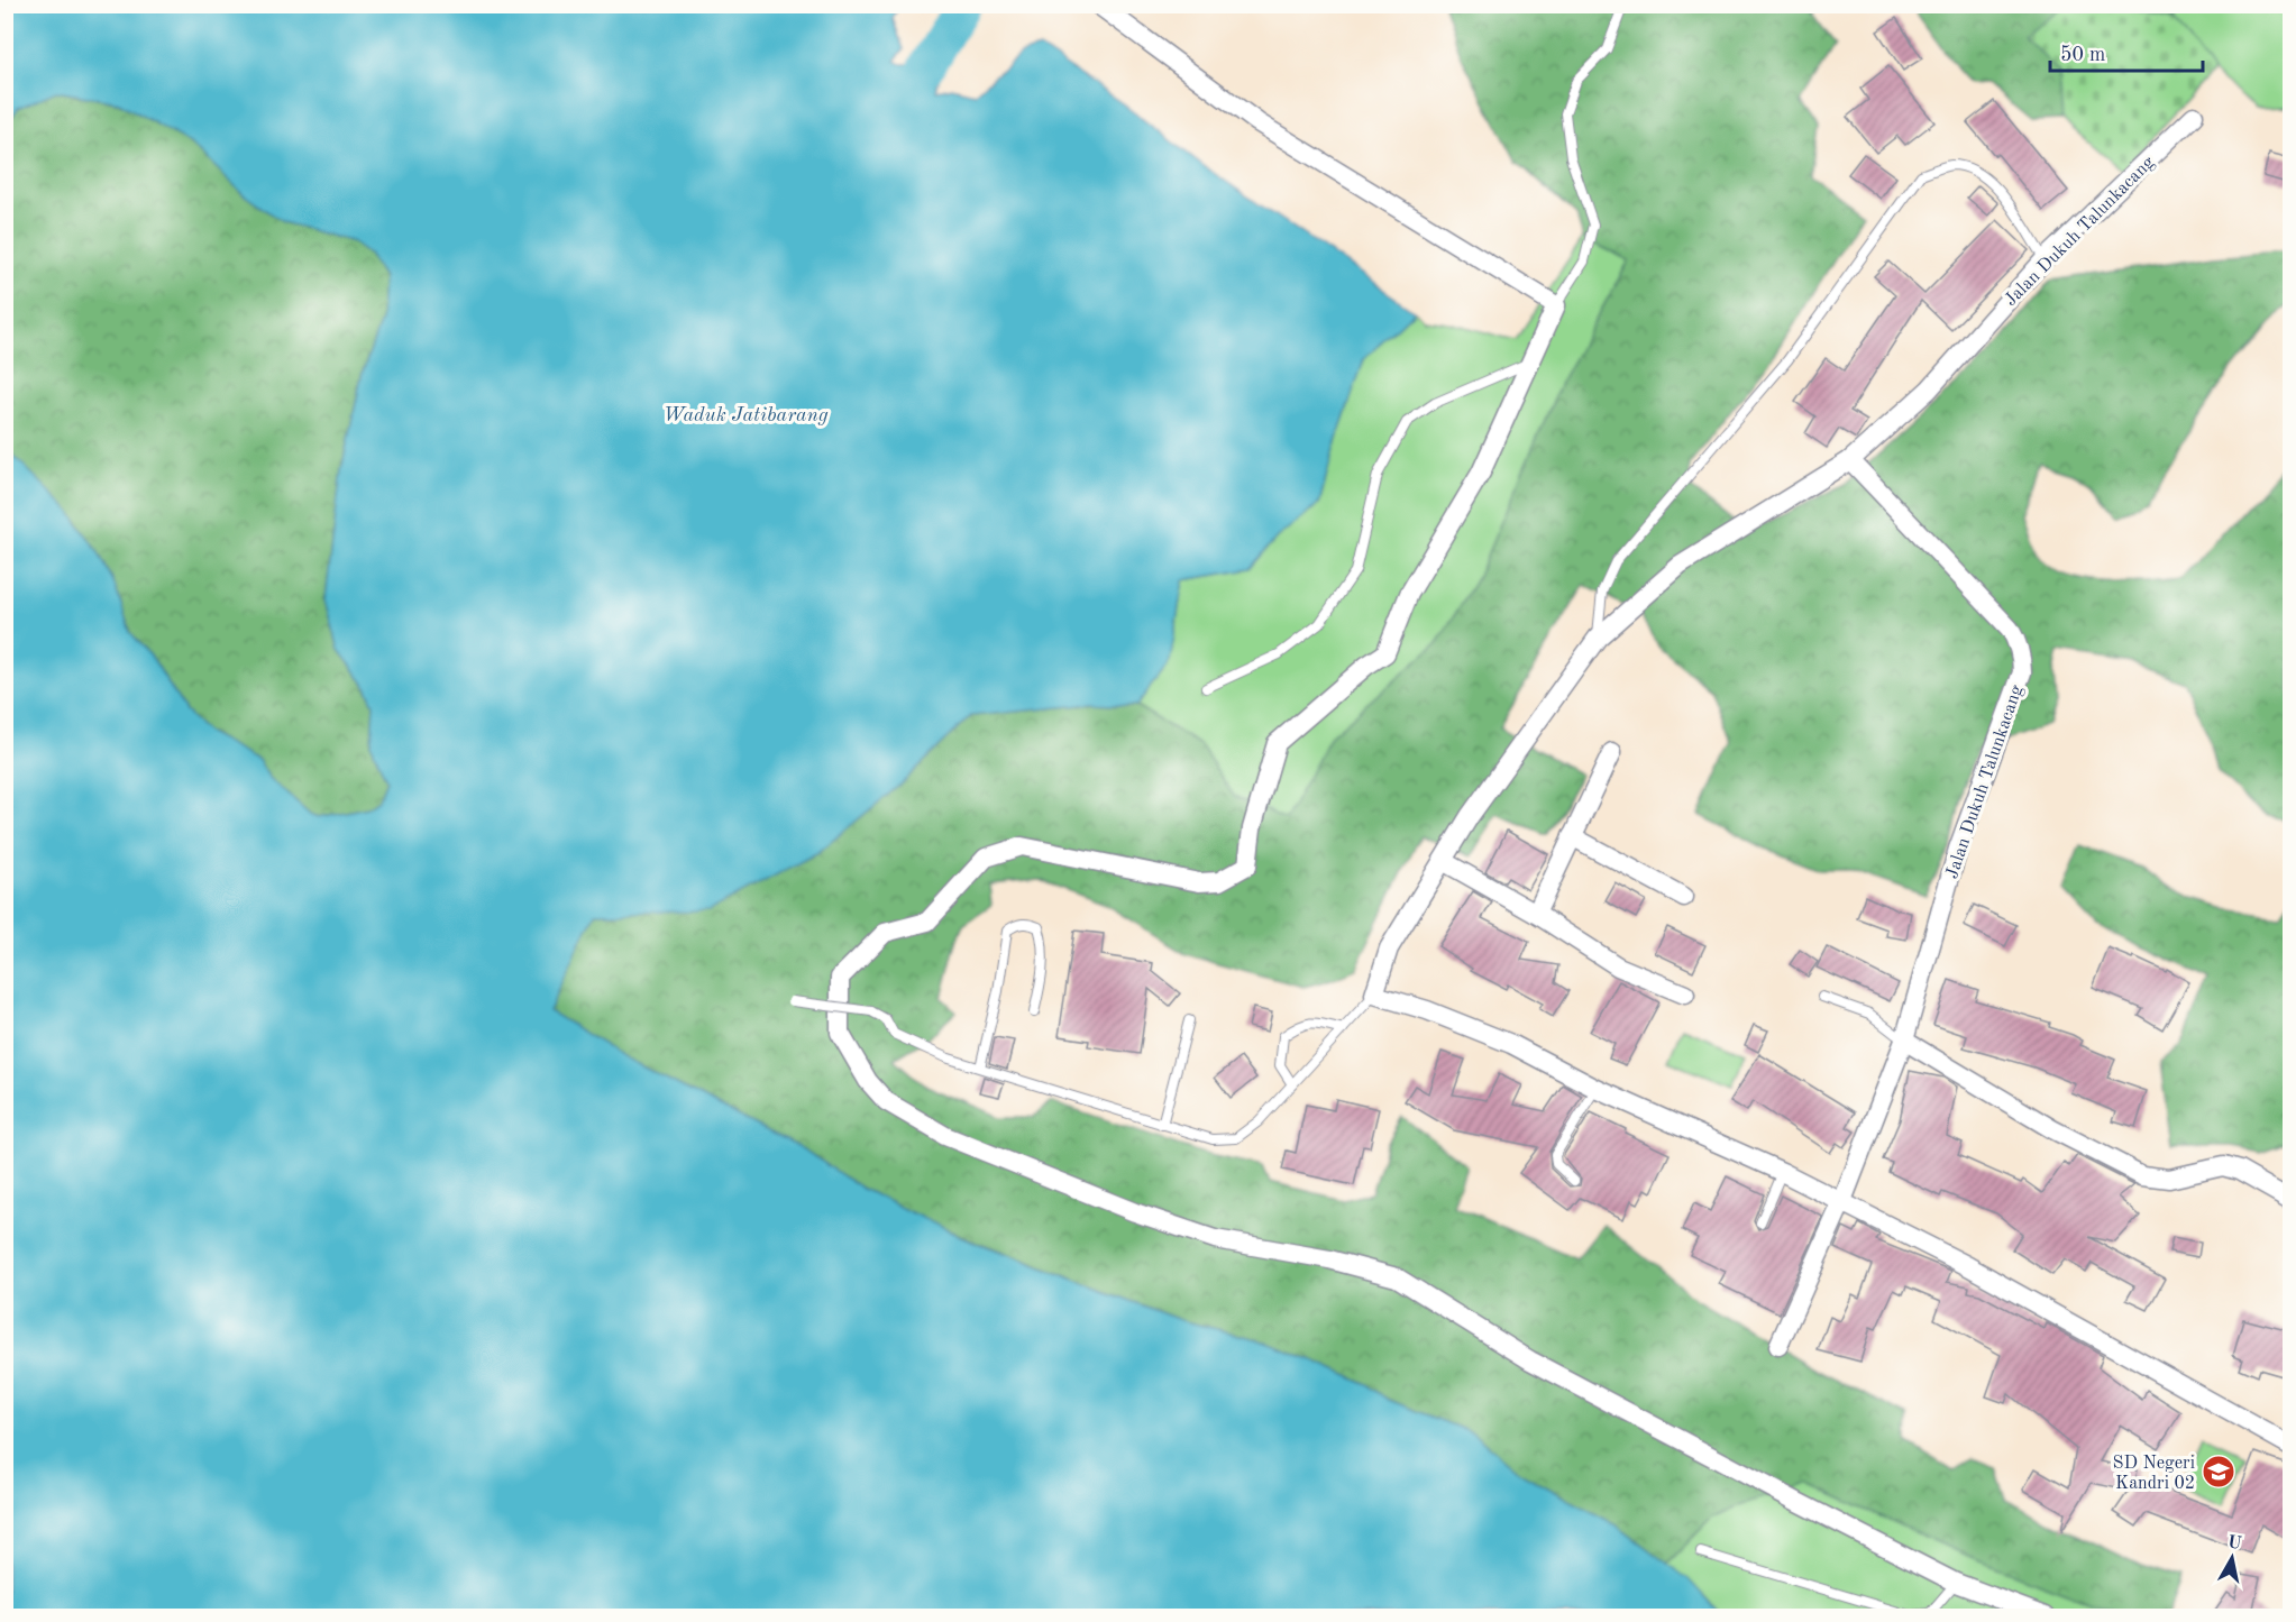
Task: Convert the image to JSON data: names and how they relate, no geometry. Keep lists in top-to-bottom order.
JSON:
{
  "streets": {
    "street": ["Jalan Dukuh Talunkacang"]
  },
  "water": ["Waduk Jatibarang"],
  "places": {
    "school or university": ["SD Negeri Kandri 02"]
  },
  "scale_bar": "50 m",
  "north": "top"
}
